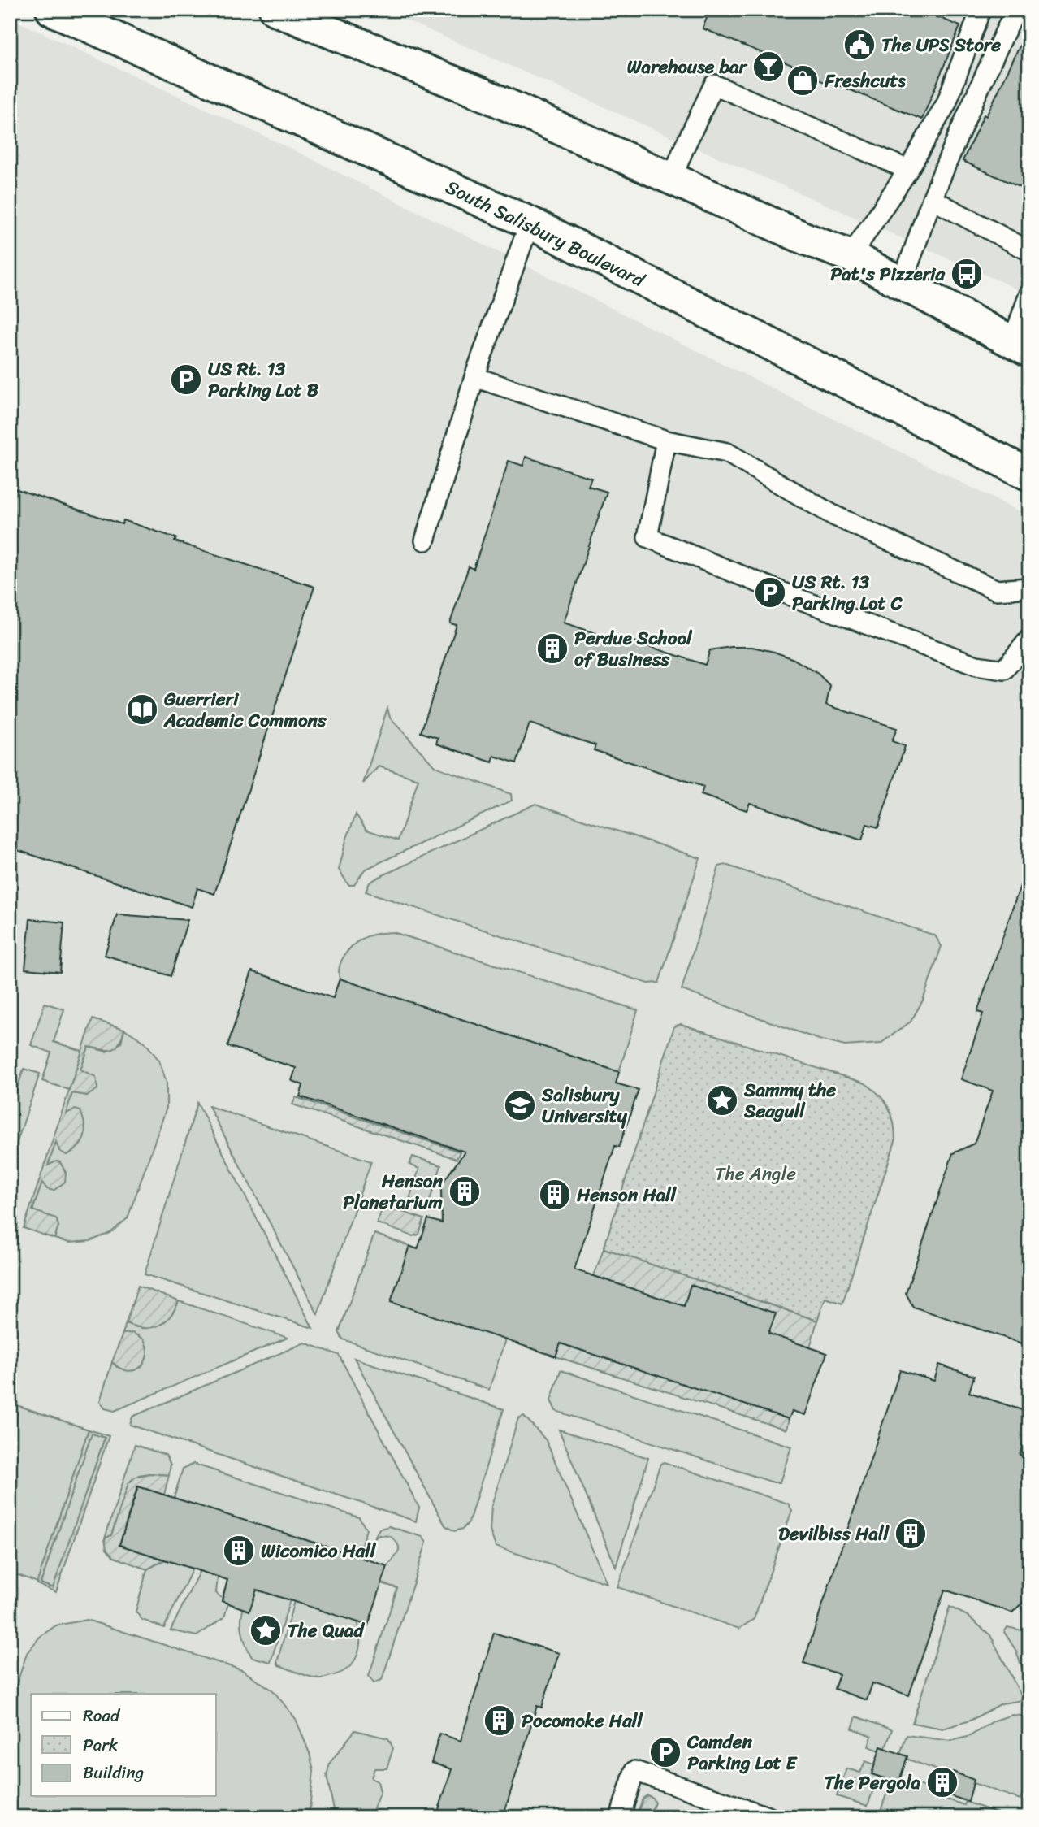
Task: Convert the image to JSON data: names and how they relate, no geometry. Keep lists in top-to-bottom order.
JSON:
{
  "streets": {
    "main road": ["South Salisbury Boulevard"]
  },
  "parks": ["The Angle"],
  "places": {
    "public building": ["The UPS Store"],
    "bar": ["Warehouse bar"],
    "shop": ["Freshcuts"],
    "bus stop": ["Pat's Pizzeria"],
    "parking": ["US Rt. 13 Parking Lot B", "US Rt. 13 Parking Lot C", "Camden Parking Lot E"],
    "building": [
      "Perdue School of Business",
      "Henson Planetarium",
      "Henson Hall",
      "Devilbiss Hall",
      "Wicomico Hall",
      "Pocomoke Hall",
      "The Pergola"
    ],
    "library": ["Guerrieri Academic Commons"],
    "place": ["Sammy the Seagull", "The Quad"],
    "school or university": ["Salisbury University"]
  },
  "legend": ["Road", "Park", "Building"]
}
